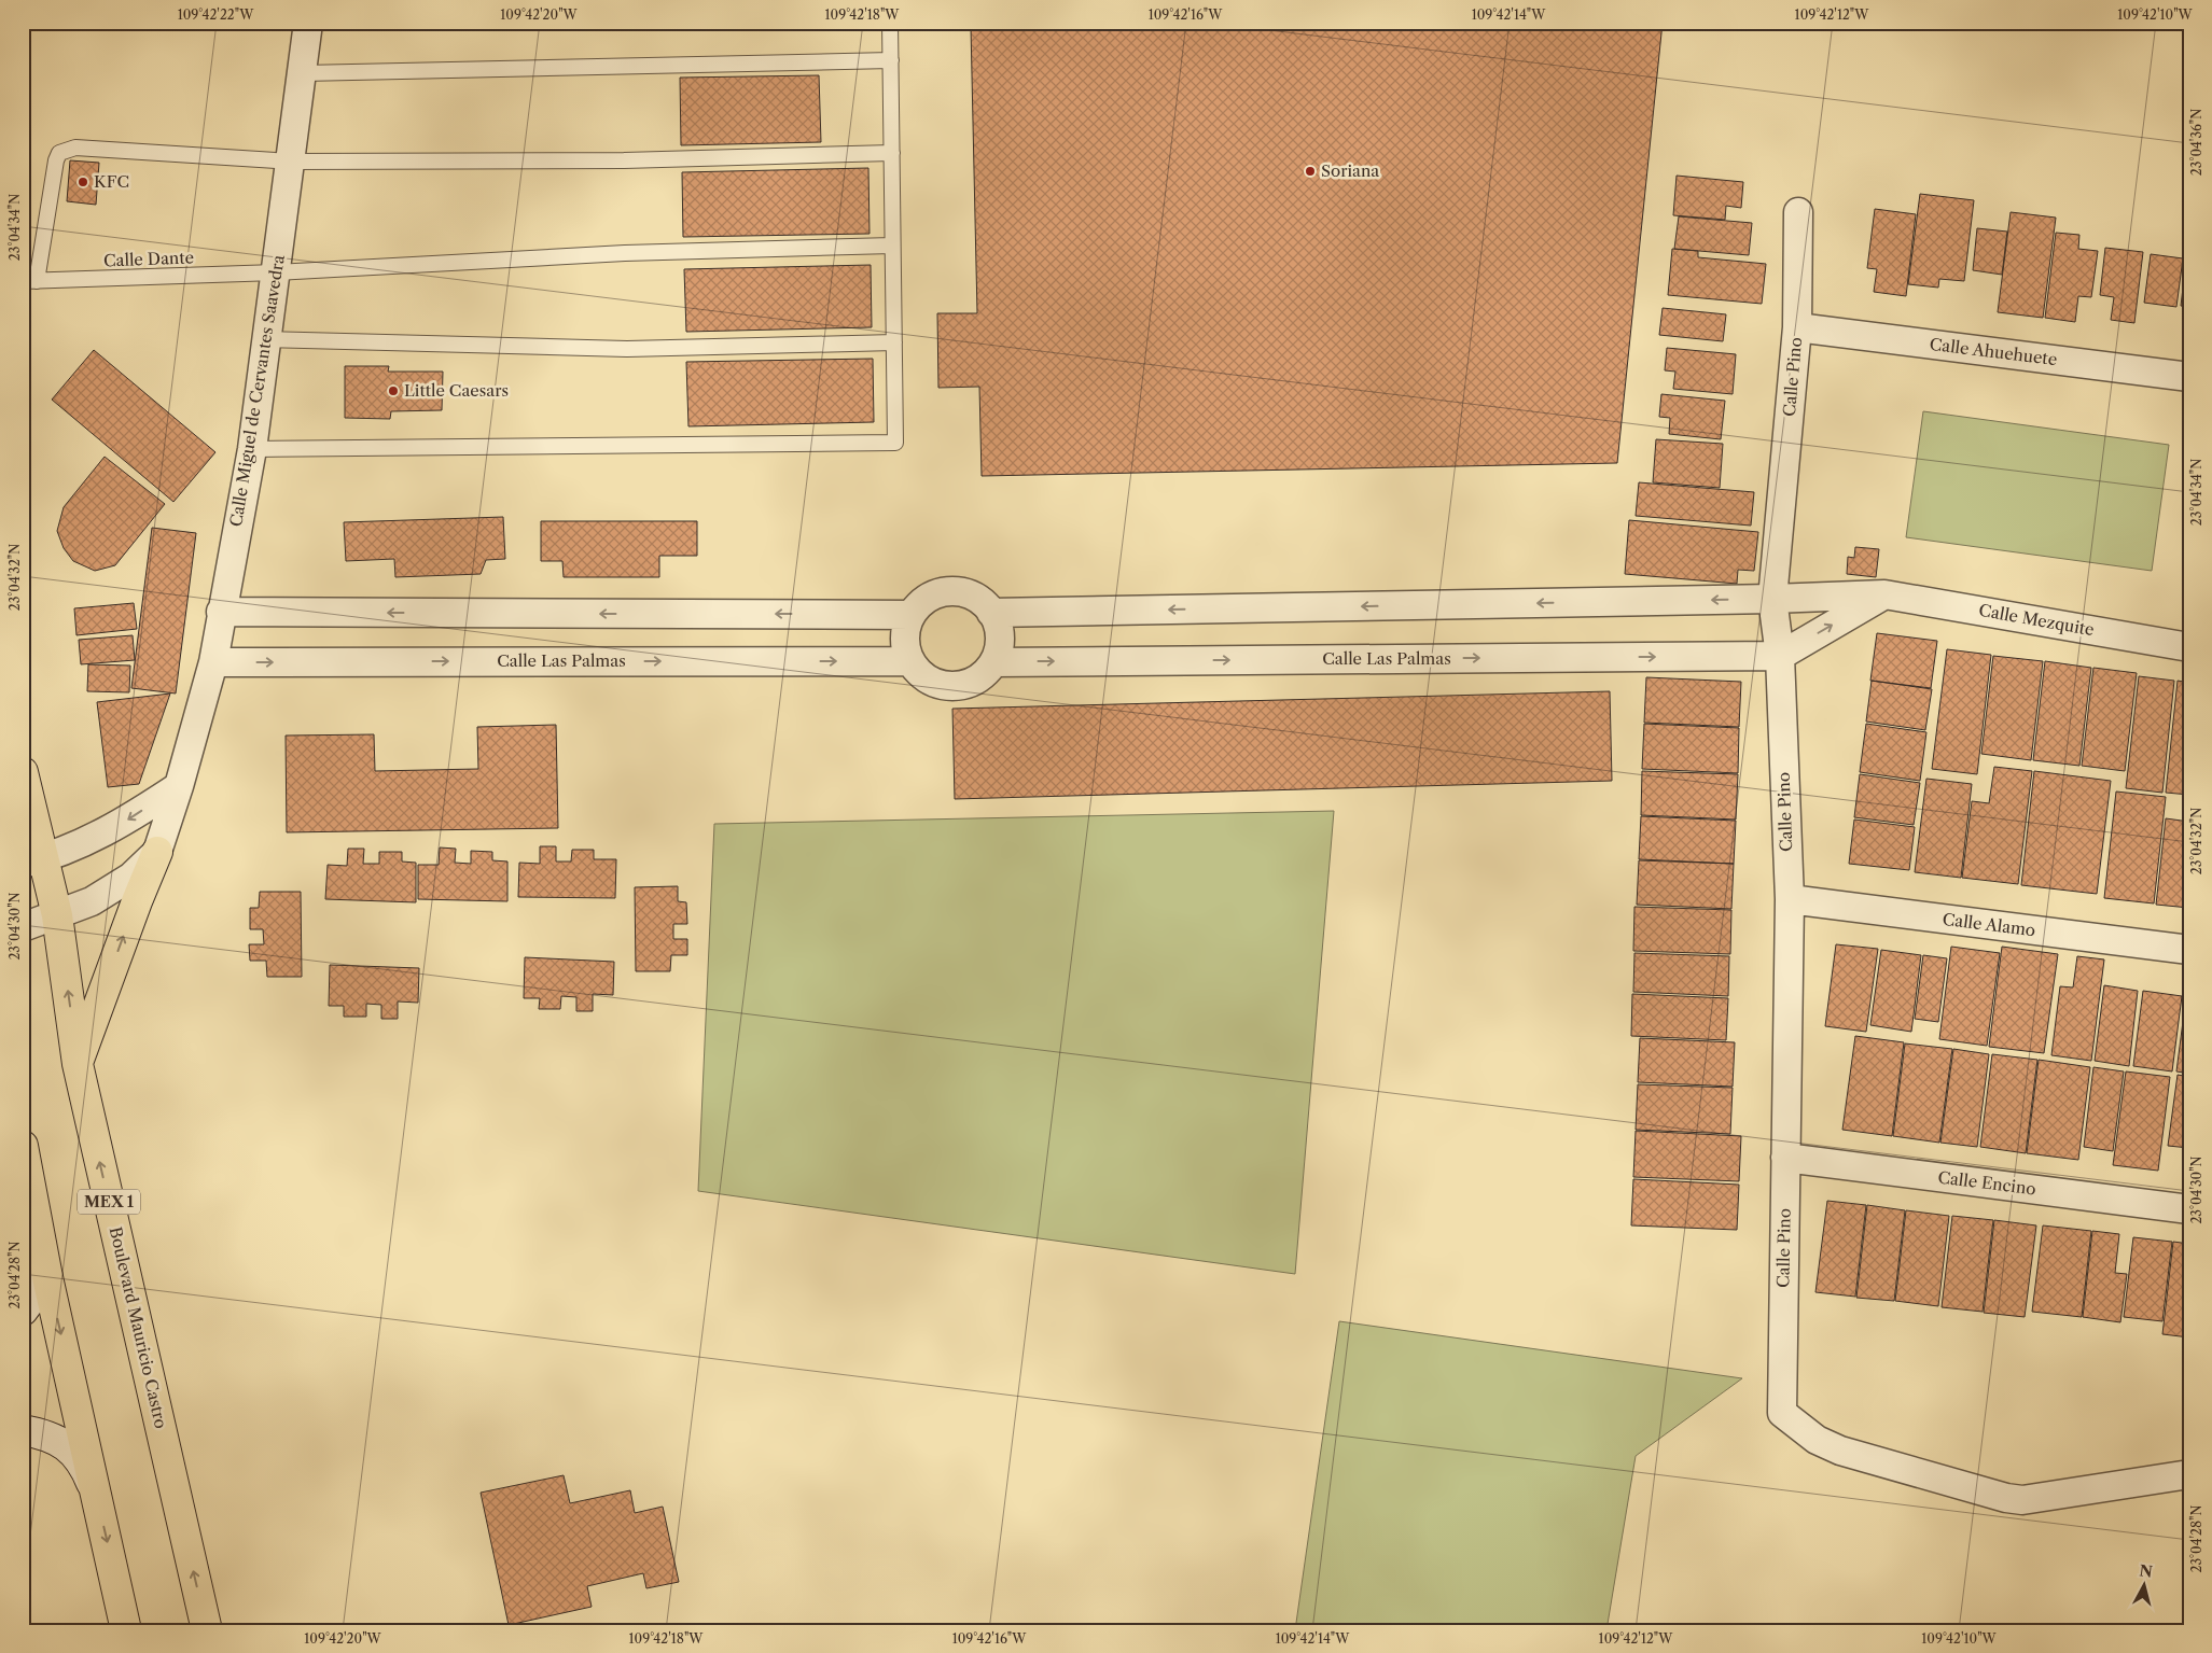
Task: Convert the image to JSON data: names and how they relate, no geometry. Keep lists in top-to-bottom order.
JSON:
{
  "streets": {
    "main road": ["MEX 1", "Boulevard Mauricio Castro"],
    "street": [
      "Calle Ahuehuete",
      "Calle Pino",
      "Calle Miguel de Cervantes Saavedra",
      "Calle Mezquite",
      "Calle Las Palmas",
      "Calle Alamo",
      "Calle Encino"
    ],
    "lane": ["Calle Dante"]
  },
  "crossings": [
    ["Calle Dante", "Calle Miguel de Cervantes Saavedra"],
    ["Calle Ahuehuete", "Calle Pino"],
    ["Calle Pino", "Calle Mezquite"],
    ["Calle Pino", "Calle Las Palmas"],
    ["Calle Pino", "Calle Alamo"],
    ["Calle Pino", "Calle Encino"],
    ["Calle Miguel de Cervantes Saavedra", "Calle Las Palmas"],
    ["Calle Miguel de Cervantes Saavedra", "Boulevard Mauricio Castro"]
  ],
  "places": ["Soriana", "KFC", "Little Caesars"],
  "north": "top",
  "coordinates": [
    "109°42'22\"W",
    "109°42'20\"W",
    "109°42'18\"W",
    "109°42'16\"W",
    "109°42'14\"W",
    "109°42'12\"W",
    "109°42'10\"W",
    "23°04'36\"N",
    "23°04'34\"N",
    "23°04'32\"N",
    "23°04'30\"N",
    "23°04'28\"N"
  ]
}
